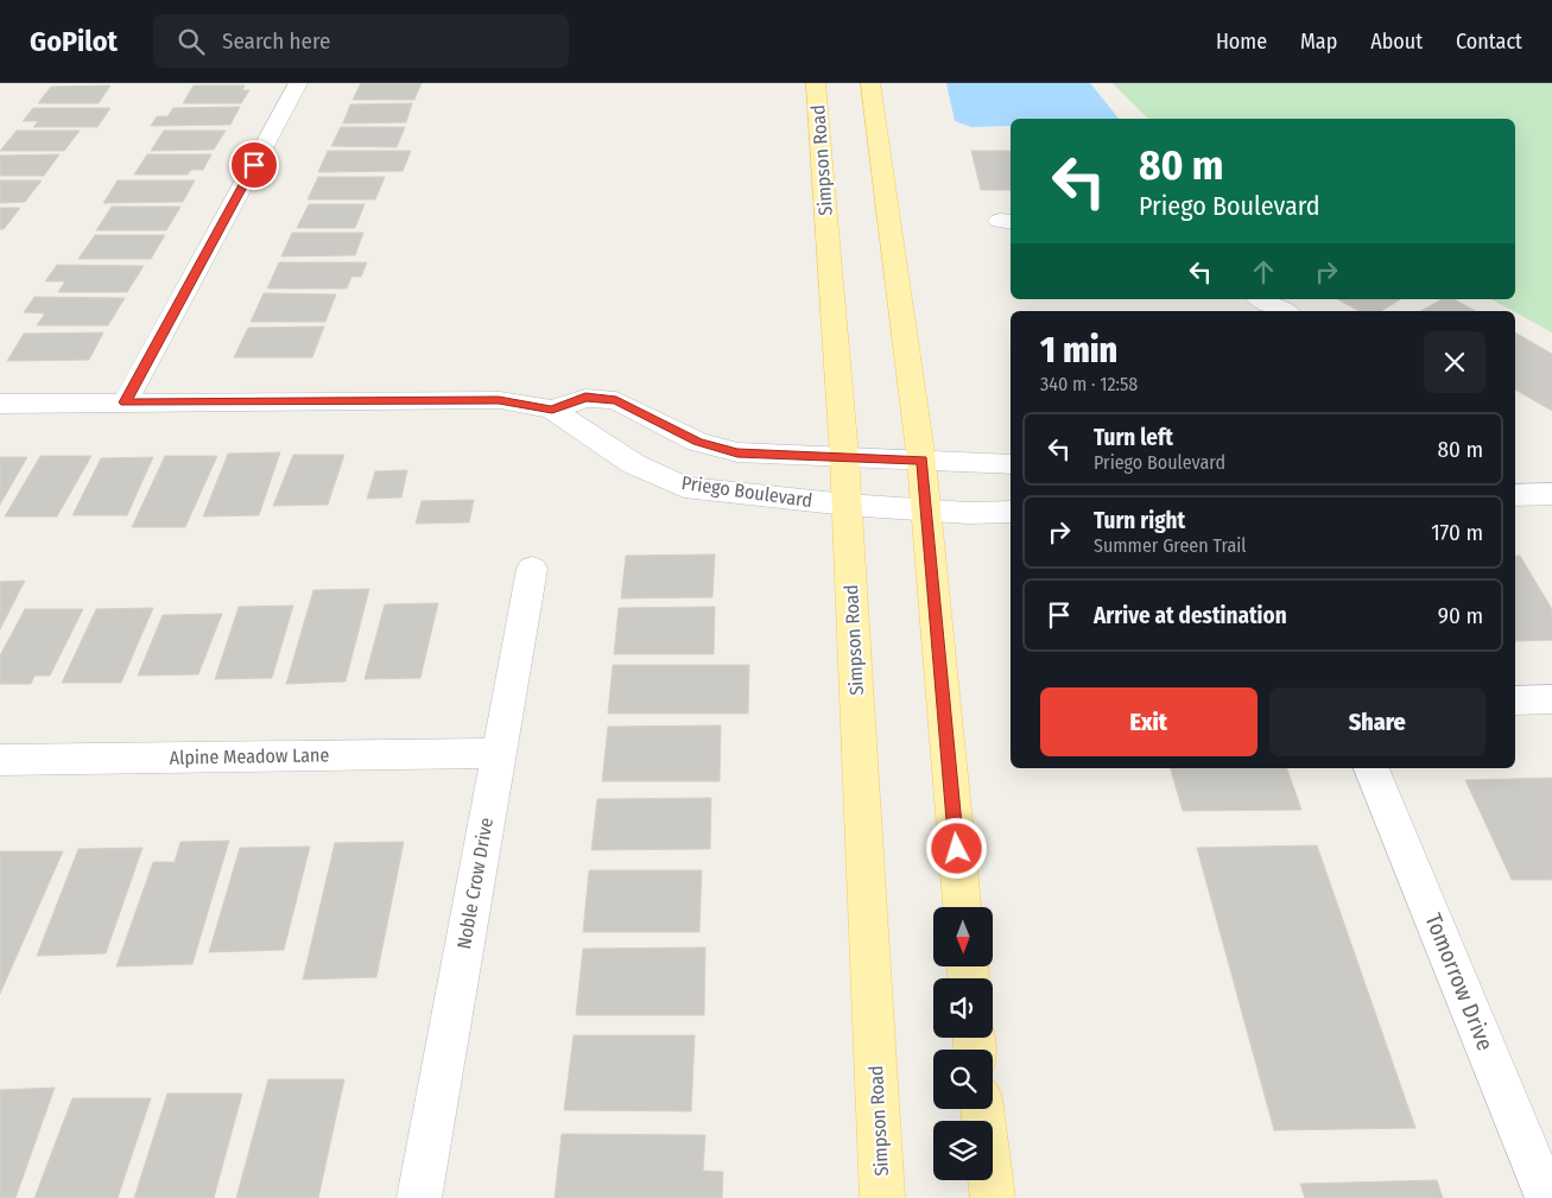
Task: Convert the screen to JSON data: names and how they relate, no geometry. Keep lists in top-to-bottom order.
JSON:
{
  "streets": {
    "main road": ["Simpson Road"],
    "street": [
      "Priego Boulevard",
      "Alpine Meadow Lane",
      "Noble Crow Drive",
      "Tomorrow Drive"
    ]
  },
  "crossings": [
    ["Simpson Road", "Priego Boulevard"],
    ["Alpine Meadow Lane", "Noble Crow Drive"]
  ],
  "north": "bottom",
  "page": {
    "header": "GoPilot",
    "search": "Search here",
    "nav": [
      "Home",
      "Map",
      "About",
      "Contact"
    ],
    "turn": ["80 m", "Priego Boulevard"],
    "heading": ["1 min", "340 m · 12:58"],
    "list": [
      {
        "name": "Turn left",
        "note": "Priego Boulevard",
        "value": "80 m"
      },
      {
        "name": "Turn right",
        "note": "Summer Green Trail",
        "value": "170 m"
      },
      {
        "name": "Arrive at destination",
        "value": "90 m"
      }
    ],
    "buttons": ["Exit", "Share"]
  }
}
